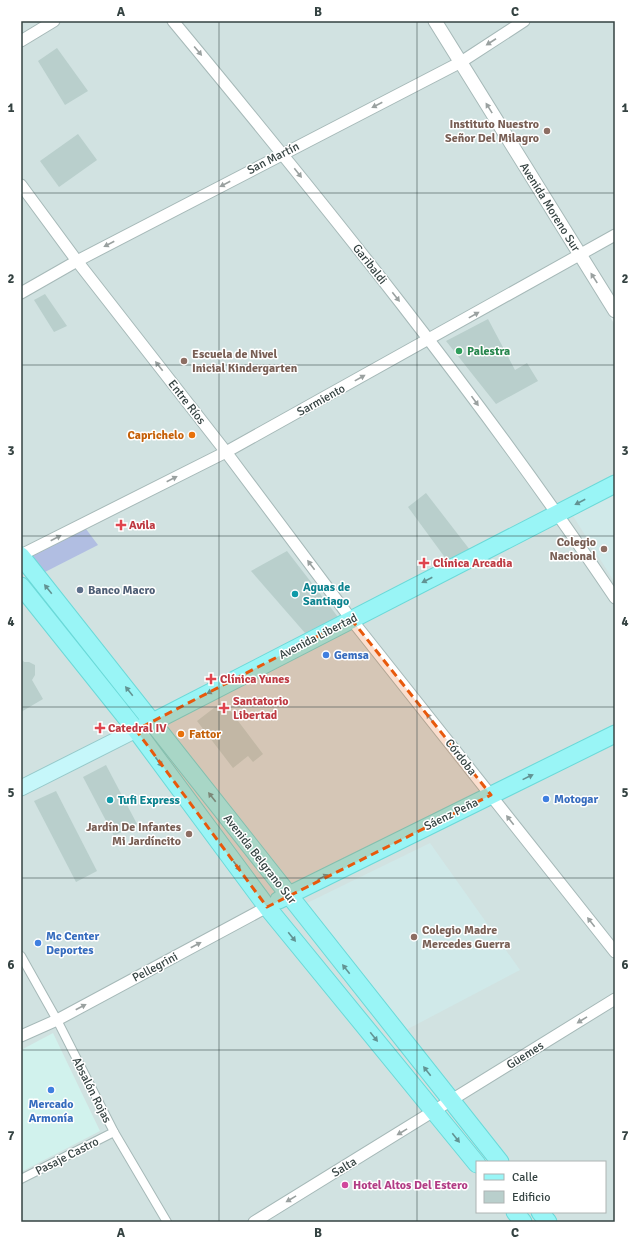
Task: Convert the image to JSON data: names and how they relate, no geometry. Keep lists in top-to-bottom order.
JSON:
{
  "streets": {
    "main road": [
      "Avenida Libertad",
      "Sáenz Peña",
      "Avenida Belgrano Sur",
      "Pellegrini"
    ],
    "street": [
      "San Martín",
      "Avenida Moreno Sur",
      "Garibaldi",
      "Sarmiento",
      "Entre Ríos",
      "Córdoba",
      "Güemes",
      "Absalón Rojas",
      "Pasaje Castro",
      "Salta"
    ]
  },
  "crossings": [
    ["San Martín", "Avenida Moreno Sur"],
    ["San Martín", "Garibaldi"],
    ["San Martín", "Entre Ríos"],
    ["Avenida Moreno Sur", "Sarmiento"],
    ["Garibaldi", "Sarmiento"],
    ["Garibaldi", "Avenida Libertad"],
    ["Sarmiento", "Entre Ríos"],
    ["Sarmiento", "Avenida Belgrano Sur"],
    ["Entre Ríos", "Avenida Libertad"],
    ["Entre Ríos", "Córdoba"],
    ["Avenida Libertad", "Córdoba"],
    ["Avenida Libertad", "Avenida Belgrano Sur"],
    ["Córdoba", "Sáenz Peña"],
    ["Sáenz Peña", "Avenida Belgrano Sur"],
    ["Sáenz Peña", "Pellegrini"],
    ["Avenida Belgrano Sur", "Pellegrini"],
    ["Avenida Belgrano Sur", "Güemes"],
    ["Avenida Belgrano Sur", "Salta"],
    ["Pellegrini", "Absalón Rojas"],
    ["Güemes", "Salta"],
    ["Absalón Rojas", "Pasaje Castro"]
  ],
  "one_way": [
    "San Martín",
    "Avenida Moreno Sur",
    "Garibaldi",
    "Sarmiento",
    "Entre Ríos",
    "Avenida Libertad",
    "Córdoba",
    "Sáenz Peña",
    "Pellegrini",
    "Güemes",
    "Salta"
  ],
  "places": {
    "other": [
      "Instituto Nuestro Señor Del Milagro",
      "Palestra",
      "Escuela de Nivel Inicial Kindergarten",
      "Caprichelo",
      "Colegio Nacional",
      "Banco Macro",
      "Aguas de Santiago",
      "Gemsa",
      "Fattor",
      "Motogar",
      "Tufi Express",
      "Jardín De Infantes Mi Jardíncito",
      "Colegio Madre Mercedes Guerra",
      "Mc Center Deportes",
      "Mercado Armonía",
      "Hotel Altos Del Estero"
    ],
    "health": [
      "Avila",
      "Clínica Arcadia",
      "Clínica Yunes",
      "Santatorio Libertad",
      "Catedral IV"
    ]
  },
  "legend": ["Calle", "Edificio"],
  "grid": {
    "columns": ["A", "B", "C"],
    "rows": [
      "1",
      "2",
      "3",
      "4",
      "5",
      "6",
      "7"
    ]
  }
}
